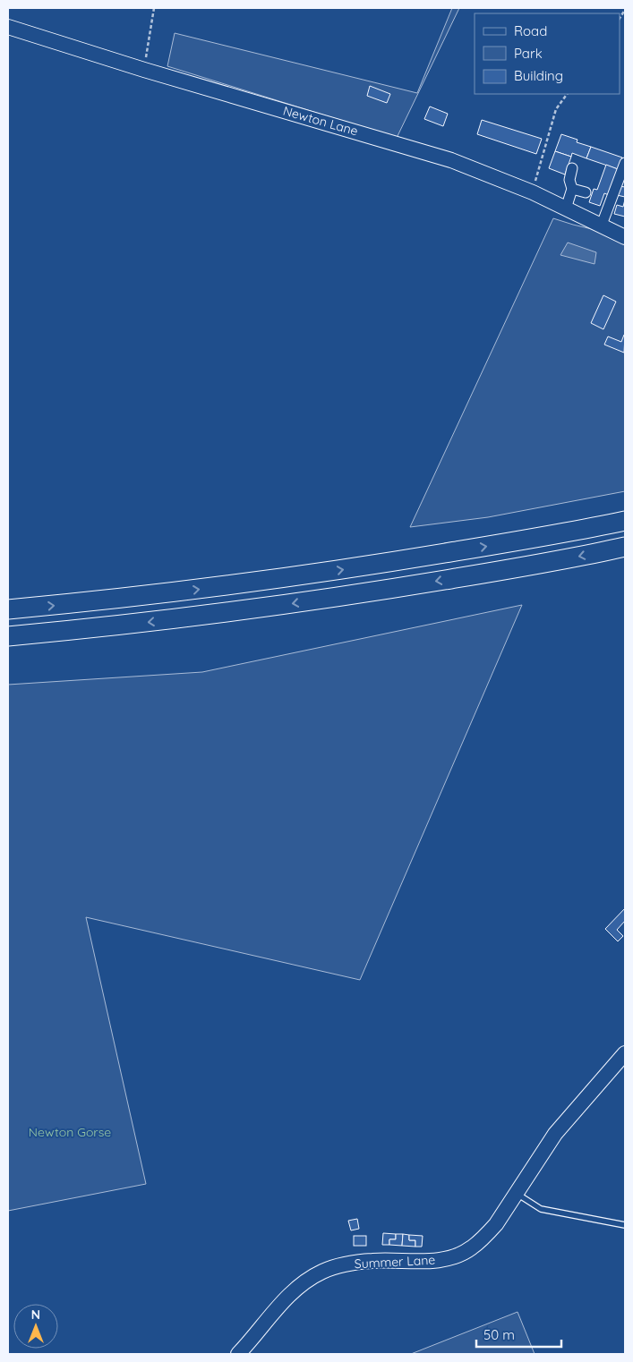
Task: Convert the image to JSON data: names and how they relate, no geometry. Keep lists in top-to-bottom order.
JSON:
{
  "streets": {
    "street": ["Newton Lane", "Summer Lane"]
  },
  "parks": ["Newton Gorse"],
  "legend": ["Road", "Park", "Building"],
  "scale_bar": "50 m",
  "north": "top"
}
